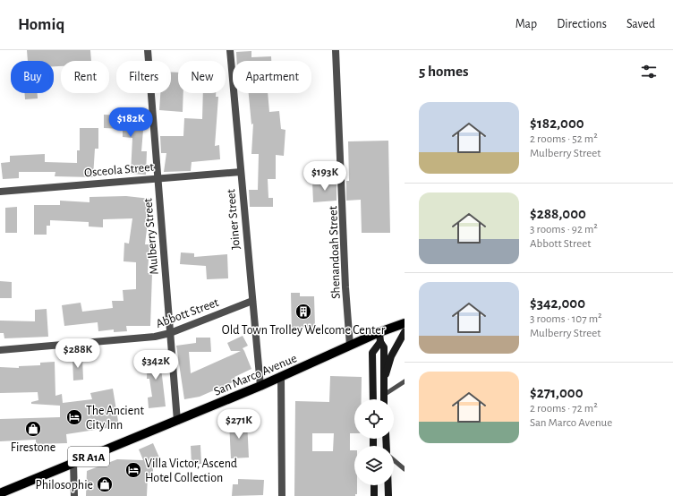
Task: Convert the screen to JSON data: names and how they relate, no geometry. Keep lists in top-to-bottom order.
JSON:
{
  "streets": {
    "main road": ["San Marco Avenue", "SR A1A"],
    "street": [
      "Osceola Street",
      "Joiner Street",
      "Mulberry Street",
      "Shenandoah Street",
      "Abbott Street"
    ]
  },
  "crossings": [
    ["Osceola Street", "Joiner Street"],
    ["Osceola Street", "Mulberry Street"],
    ["Joiner Street", "Abbott Street"],
    ["Joiner Street", "San Marco Avenue"],
    ["Mulberry Street", "Abbott Street"],
    ["Mulberry Street", "San Marco Avenue"],
    ["Shenandoah Street", "San Marco Avenue"],
    ["San Marco Avenue", "SR A1A"]
  ],
  "places": {
    "building": ["Old Town Trolley Welcome Center"],
    "hotel": ["The Ancient City Inn", "Villa Victor, Ascend Hotel Collection"],
    "shop": ["Firestone", "Philosophie"]
  },
  "page": {
    "header": "Homiq",
    "nav": ["Map", "Directions", "Saved"],
    "heading": "5 homes",
    "chip": [
      "Buy",
      "Rent",
      "Filters",
      "New",
      "Apartment"
    ],
    "list": [
      {
        "name": "$182,000",
        "note": "2 rooms · 52 m² · Mulberry Street"
      },
      {
        "name": "$288,000",
        "note": "3 rooms · 92 m² · Abbott Street"
      },
      {
        "name": "$342,000",
        "note": "3 rooms · 107 m² · Mulberry Street"
      },
      {
        "name": "$271,000",
        "note": "2 rooms · 72 m² · San Marco Avenue"
      }
    ],
    "price": [
      "$182K",
      "$193K",
      "$288K",
      "$342K",
      "$271K"
    ]
  }
}
